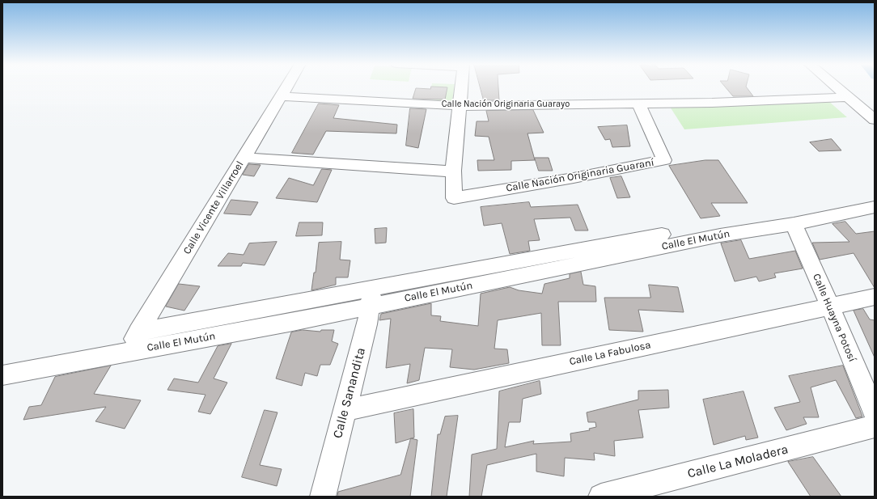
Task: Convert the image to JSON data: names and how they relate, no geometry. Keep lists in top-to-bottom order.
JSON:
{
  "streets": {
    "street": [
      "Calle Nación Originaria Guarayo",
      "Calle Nación Originaria Guaraní",
      "Calle Vicente Villarroel",
      "Calle El Mutún",
      "Calle Huayna Potosí",
      "Calle La Fabulosa",
      "Calle Sanandita",
      "Calle La Moladera"
    ]
  },
  "crossings": [
    ["Calle Nación Originaria Guarayo", "Calle Nación Originaria Guaraní"],
    ["Calle Nación Originaria Guarayo", "Calle Vicente Villarroel"],
    ["Calle Vicente Villarroel", "Calle El Mutún"],
    ["Calle El Mutún", "Calle Huayna Potosí"],
    ["Calle El Mutún", "Calle Sanandita"],
    ["Calle Huayna Potosí", "Calle La Fabulosa"],
    ["Calle La Fabulosa", "Calle Sanandita"]
  ]
}
